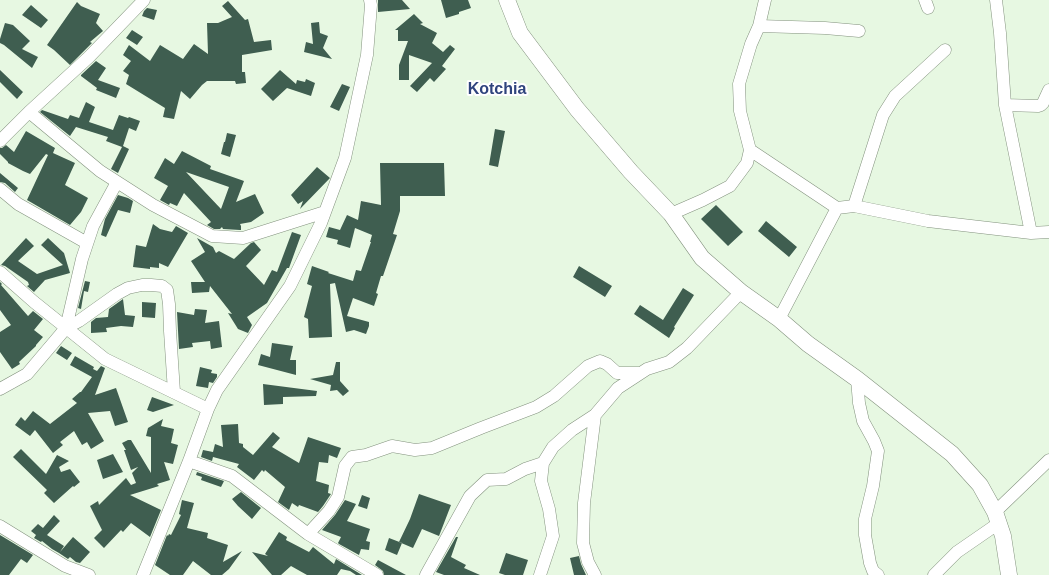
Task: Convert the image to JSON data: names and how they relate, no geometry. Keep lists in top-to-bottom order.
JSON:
{
  "districts": ["Kotchia"]
}
